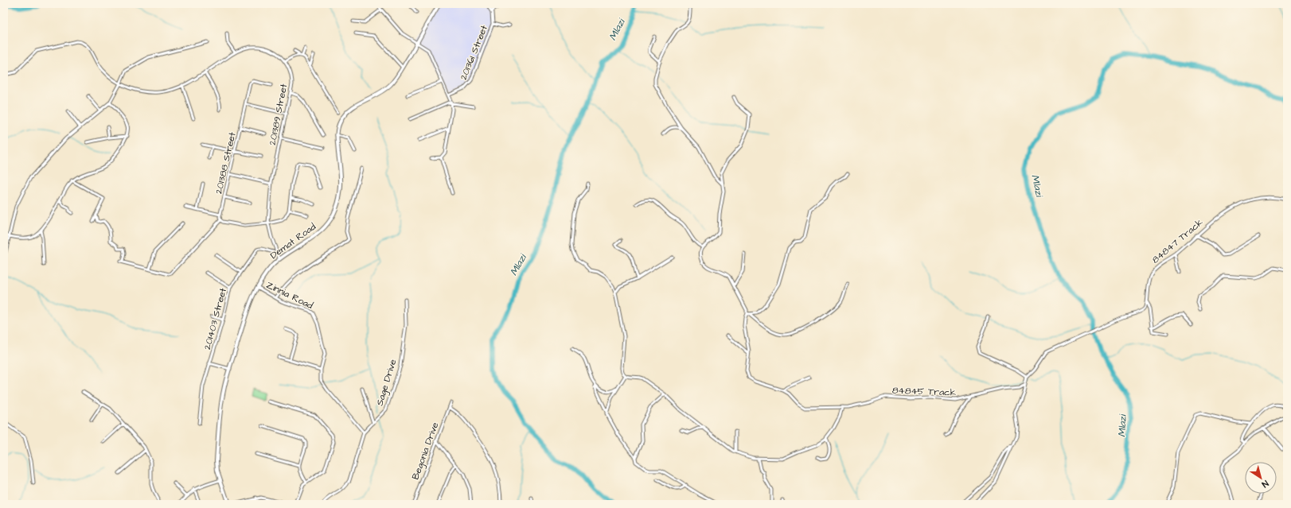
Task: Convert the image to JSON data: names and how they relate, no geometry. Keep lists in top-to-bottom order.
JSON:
{
  "streets": {
    "street": [
      "201361 Street",
      "201389 Street",
      "201388 Street",
      "Demat Road",
      "84847 Track",
      "Zinnia Road",
      "201403 Street",
      "Sage Drive",
      "84845 Track",
      "Begonia Drive"
    ]
  },
  "crossings": [
    ["201389 Street", "Demat Road"],
    ["201389 Street", "201403 Street"],
    ["Demat Road", "Zinnia Road"],
    ["Demat Road", "201403 Street"],
    ["Zinnia Road", "Sage Drive"]
  ],
  "water": ["Mlazi"],
  "north": "bottom right"
}
